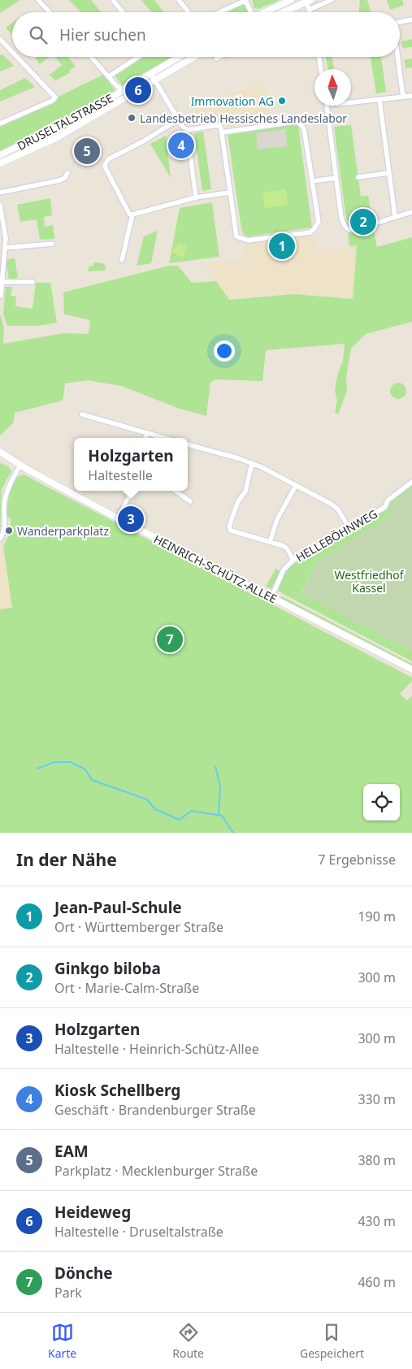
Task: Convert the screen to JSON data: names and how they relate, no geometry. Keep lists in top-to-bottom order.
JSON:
{
  "streets": {
    "main road": ["DRUSELTALSTRASSE", "HEINRICH-SCHÜTZ-ALLEE"],
    "street": ["HELLEBÖHNWEG"]
  },
  "crossings": [
    ["HELLEBÖHNWEG", "HEINRICH-SCHÜTZ-ALLEE"]
  ],
  "parks": ["Westfriedhof Kassel"],
  "places": ["Immovation AG", "Landesbetrieb Hessisches Landeslabor", "Wanderparkplatz"],
  "north": "top",
  "page": {
    "search": "Hier suchen",
    "pins": [
      "6",
      "4",
      "5",
      "2",
      "1",
      "3",
      "7"
    ],
    "popup": ["Holzgarten", "Haltestelle"],
    "heading": ["In der Nähe", "7 Ergebnisse"],
    "list": [
      {
        "mark": "1",
        "name": "Jean-Paul-Schule",
        "note": "Ort · Württemberger Straße",
        "value": "190 m"
      },
      {
        "mark": "2",
        "name": "Ginkgo biloba",
        "note": "Ort · Marie-Calm-Straße",
        "value": "300 m"
      },
      {
        "mark": "3",
        "name": "Holzgarten",
        "note": "Haltestelle · Heinrich-Schütz-Allee",
        "value": "300 m"
      },
      {
        "mark": "4",
        "name": "Kiosk Schellberg",
        "note": "Geschäft · Brandenburger Straße",
        "value": "330 m"
      },
      {
        "mark": "5",
        "name": "EAM",
        "note": "Parkplatz · Mecklenburger Straße",
        "value": "380 m"
      },
      {
        "mark": "6",
        "name": "Heideweg",
        "note": "Haltestelle · Druseltalstraße",
        "value": "430 m"
      },
      {
        "mark": "7",
        "name": "Dönche",
        "note": "Park",
        "value": "460 m"
      }
    ],
    "nav": ["Karte", "Route", "Gespeichert"]
  }
}
